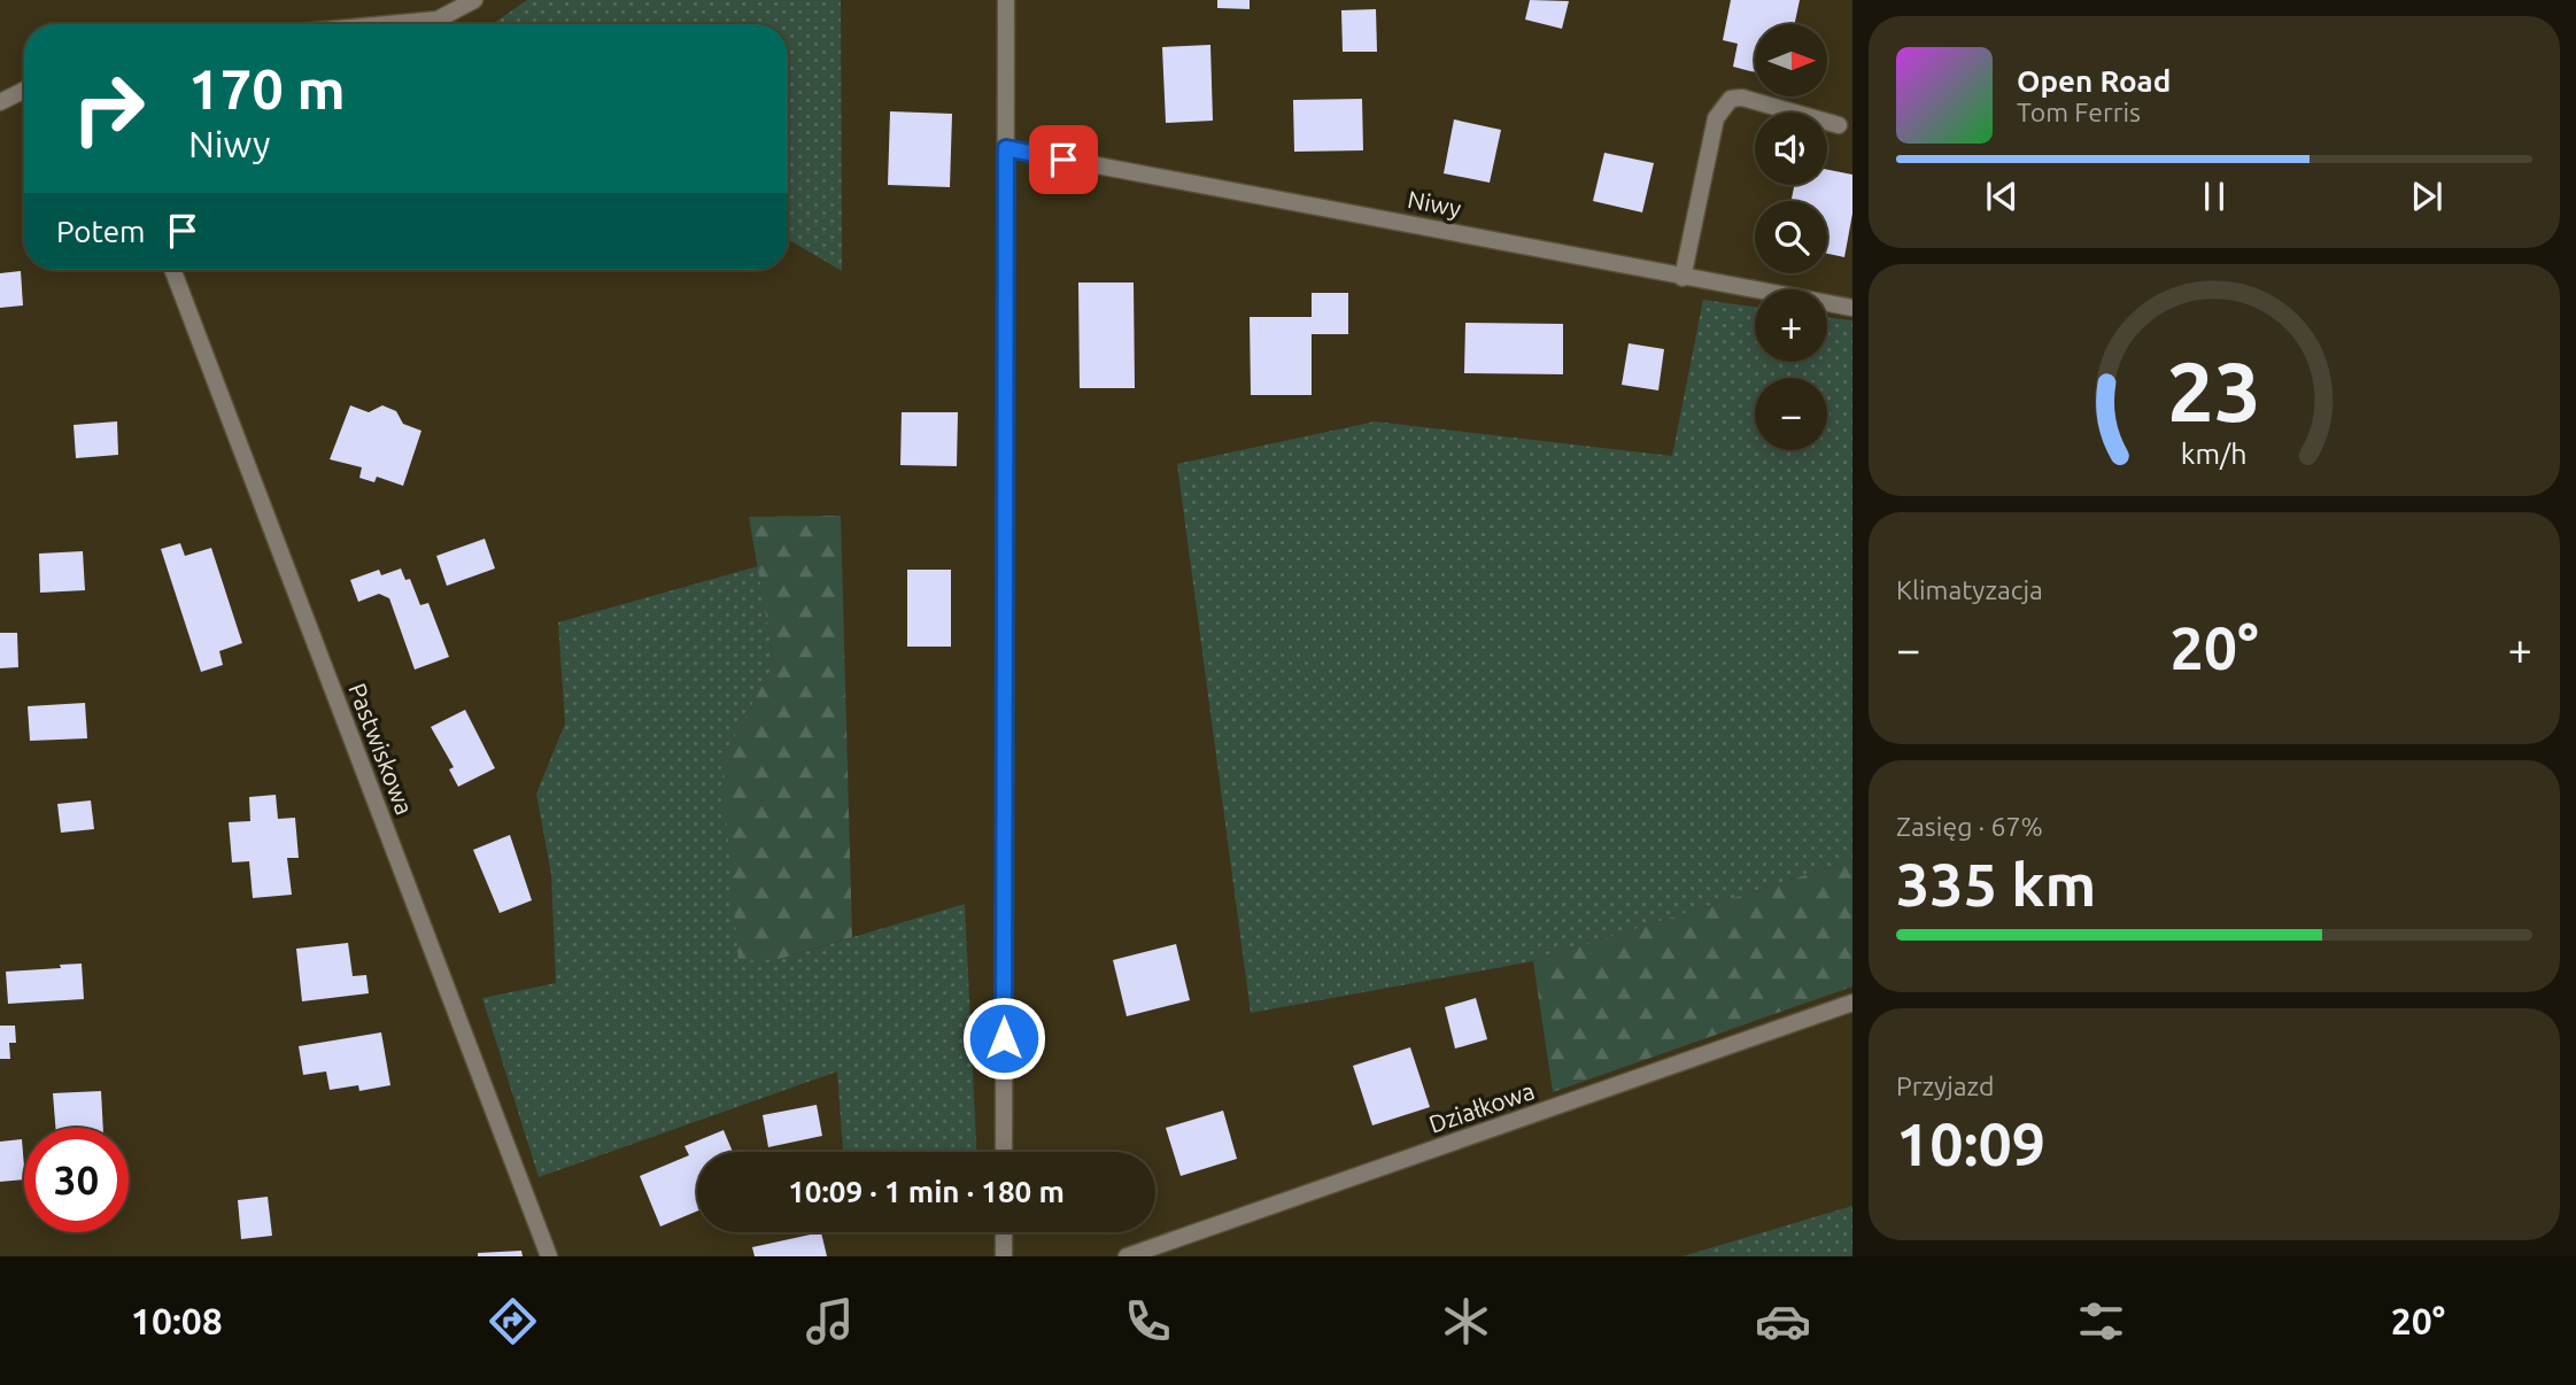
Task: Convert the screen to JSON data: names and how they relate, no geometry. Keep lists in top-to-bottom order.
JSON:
{
  "streets": {
    "street": ["Niwy", "Pastwiskowa", "Działkowa"]
  },
  "north": "right",
  "page": {
    "map_buttons": ["+", "−"],
    "turn": ["170 m", "Niwy"],
    "song": ["Open Road", "Tom Ferris"],
    "then": "Potem",
    "tile": [
      "Klimatyzacja",
      ["Zasięg · 67%", "335 km"],
      ["Przyjazd", "10:09"]
    ],
    "heat": ["−", "20°", "+"],
    "limit": "30",
    "trip": "10:09 · 1 min · 180 m",
    "tabs": ["10:08", "20°"],
    "gauge": ["23", "km/h"]
  }
}
